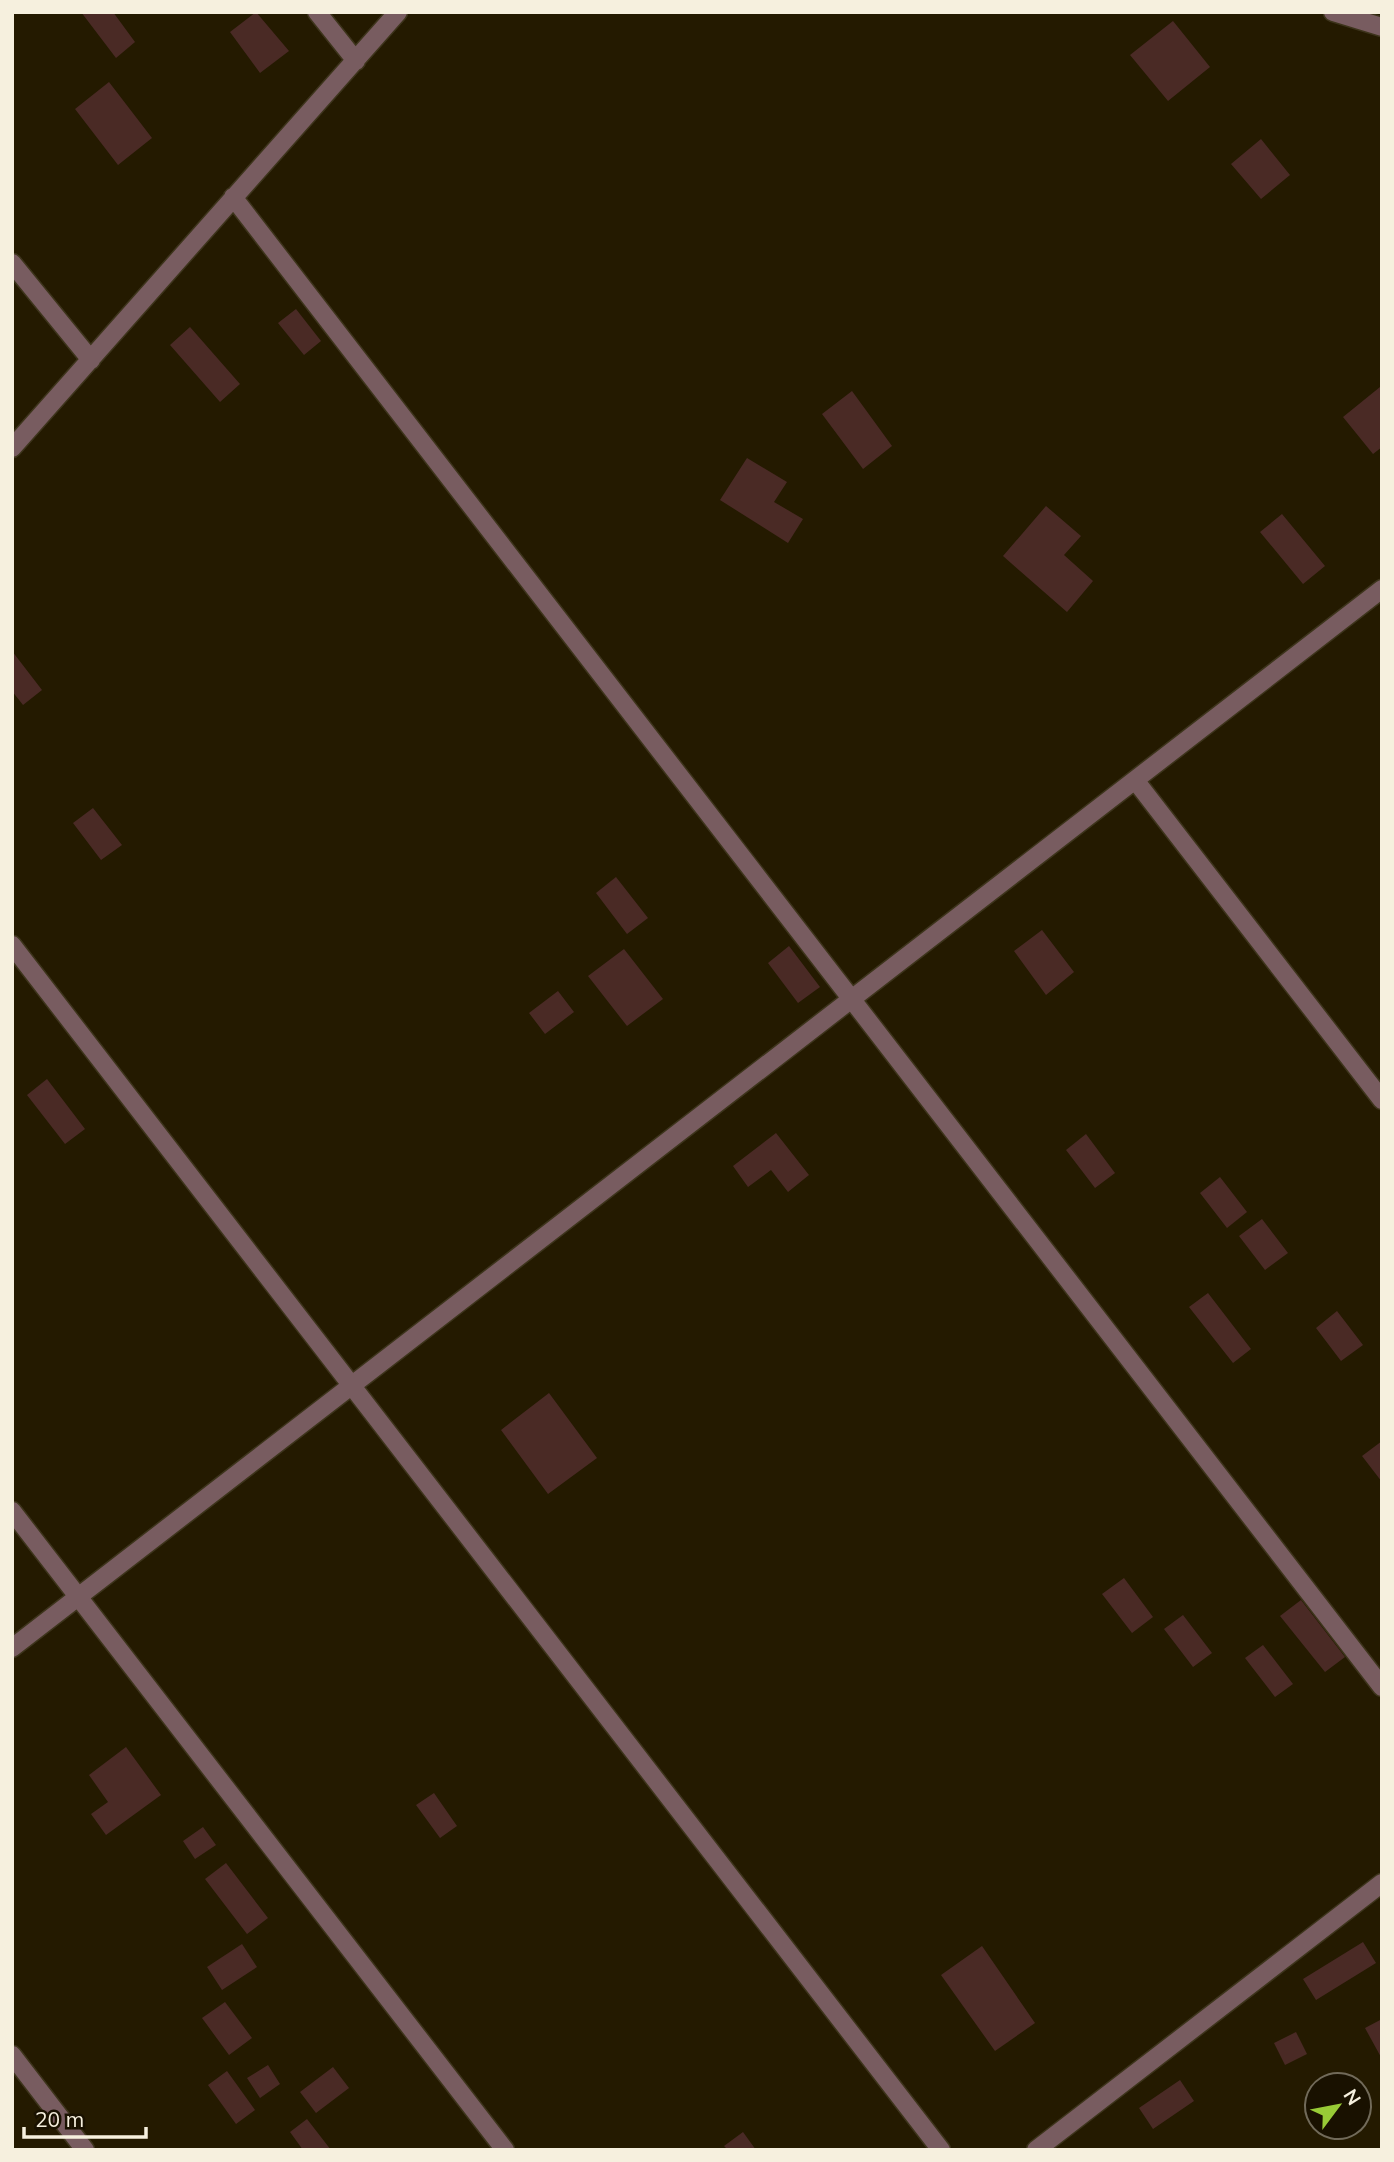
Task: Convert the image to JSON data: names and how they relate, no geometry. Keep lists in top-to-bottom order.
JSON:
{
  "scale_bar": "20 m",
  "north": "top right"
}
